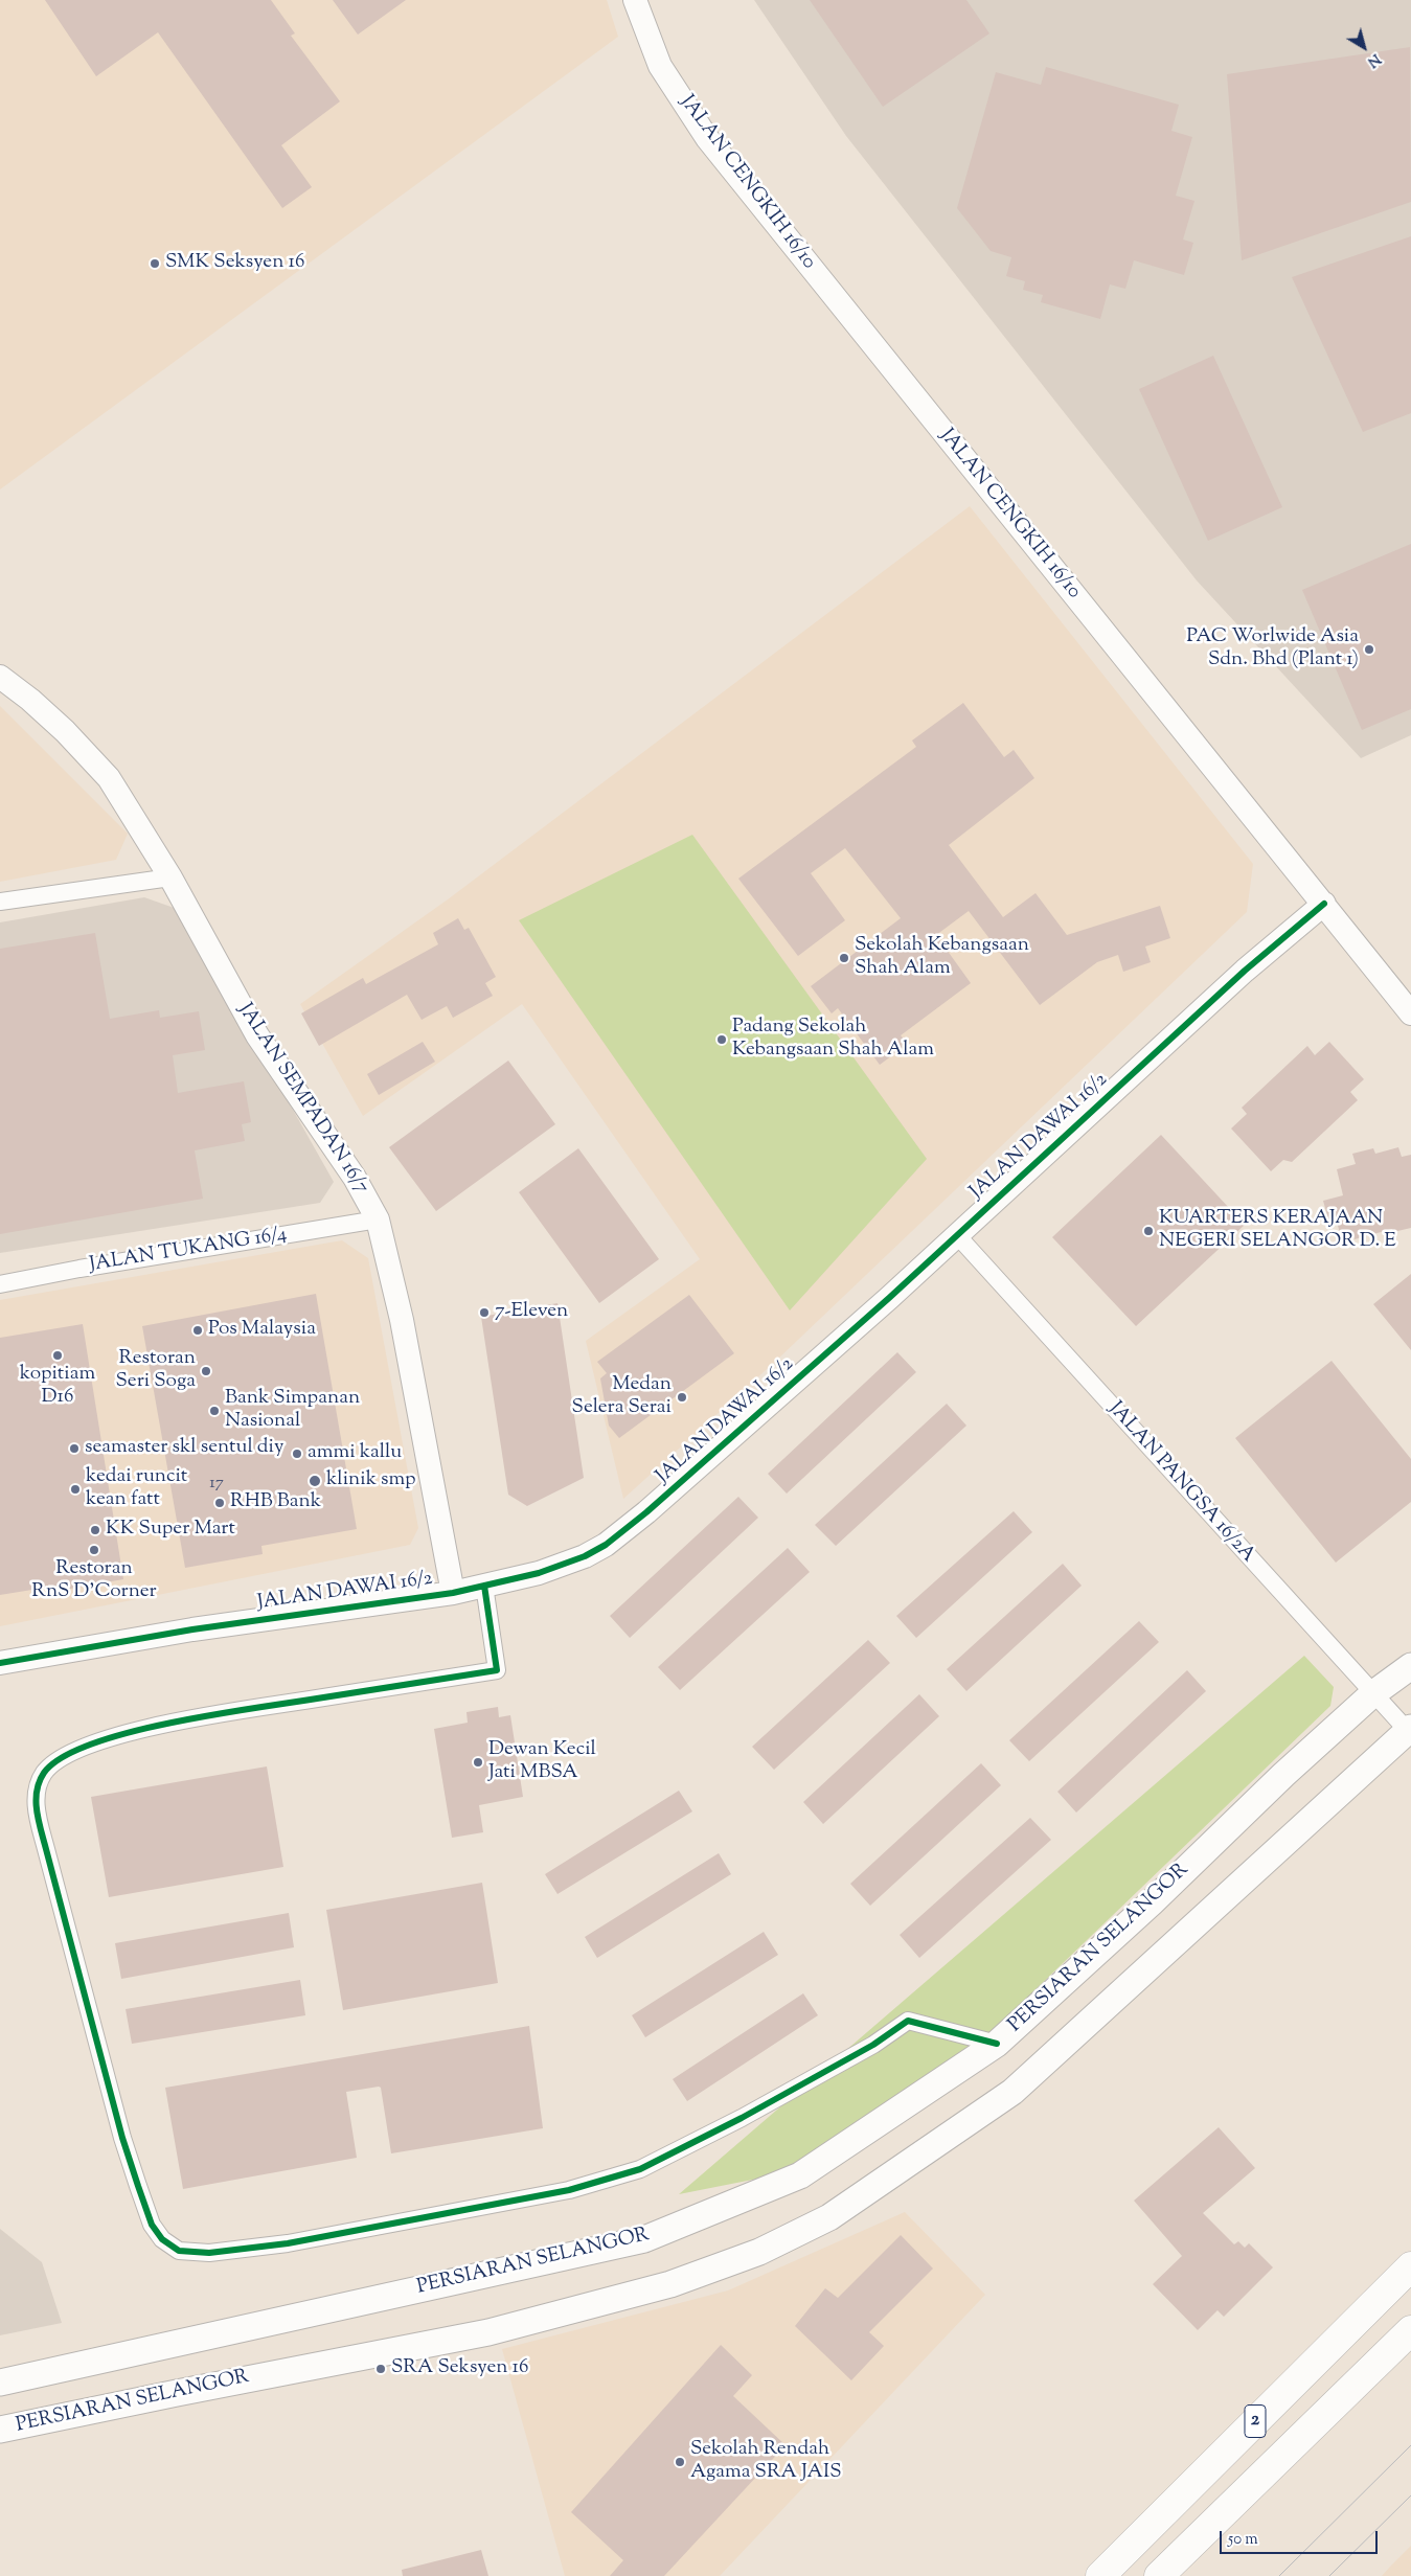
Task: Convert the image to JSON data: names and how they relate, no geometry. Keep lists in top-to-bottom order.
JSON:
{
  "streets": {
    "highway": ["2"],
    "main road": ["PERSIARAN SELANGOR"],
    "street": [
      "JALAN CENGKIH 16/10",
      "JALAN SEMPADAN 16/7",
      "JALAN DAWAI 16/2",
      "JALAN TUKANG 16/4",
      "JALAN PANGSA 16/2A"
    ]
  },
  "crossings": [
    ["JALAN CENGKIH 16/10", "JALAN DAWAI 16/2"],
    ["JALAN SEMPADAN 16/7", "JALAN DAWAI 16/2"],
    ["JALAN SEMPADAN 16/7", "JALAN TUKANG 16/4"],
    ["JALAN DAWAI 16/2", "JALAN PANGSA 16/2A"],
    ["JALAN PANGSA 16/2A", "PERSIARAN SELANGOR"]
  ],
  "places": [
    "SMK Seksyen 16",
    "PAC Worlwide Asia Sdn. Bhd (Plant 1)",
    "Sekolah Kebangsaan Shah Alam",
    "Padang Sekolah Kebangsaan Shah Alam",
    "KUARTERS KERAJAAN NEGERI SELANGOR D. E",
    "7-Eleven",
    "Pos Malaysia",
    "kopitiam D16",
    "Restoran Seri Soga",
    "Medan Selera Serai",
    "Bank Simpanan Nasional",
    "seamaster skl sentul diy",
    "ammi kallu",
    "klinik smp",
    "kedai runcit kean fatt",
    "RHB Bank",
    "KK Super Mart",
    "Restoran RnS D'Corner",
    "Dewan Kecil Jati MBSA",
    "SRA Seksyen 16",
    "Sekolah Rendah Agama SRA JAIS"
  ],
  "house_numbers": ["17"],
  "scale_bar": "50 m",
  "north": "bottom right"
}
